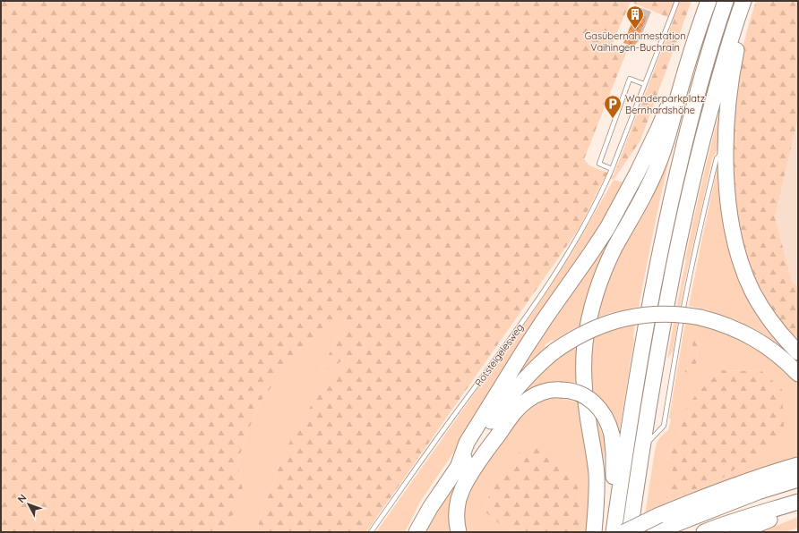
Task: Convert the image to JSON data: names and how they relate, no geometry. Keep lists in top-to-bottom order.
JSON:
{
  "streets": {
    "lane": ["Rotsteigelesweg"]
  },
  "places": {
    "building": ["Gasübernahmestation Vaihingen-Buchrain"],
    "parking": ["Wanderparkplatz Bernhardshöhe"]
  },
  "north": "top left"
}
